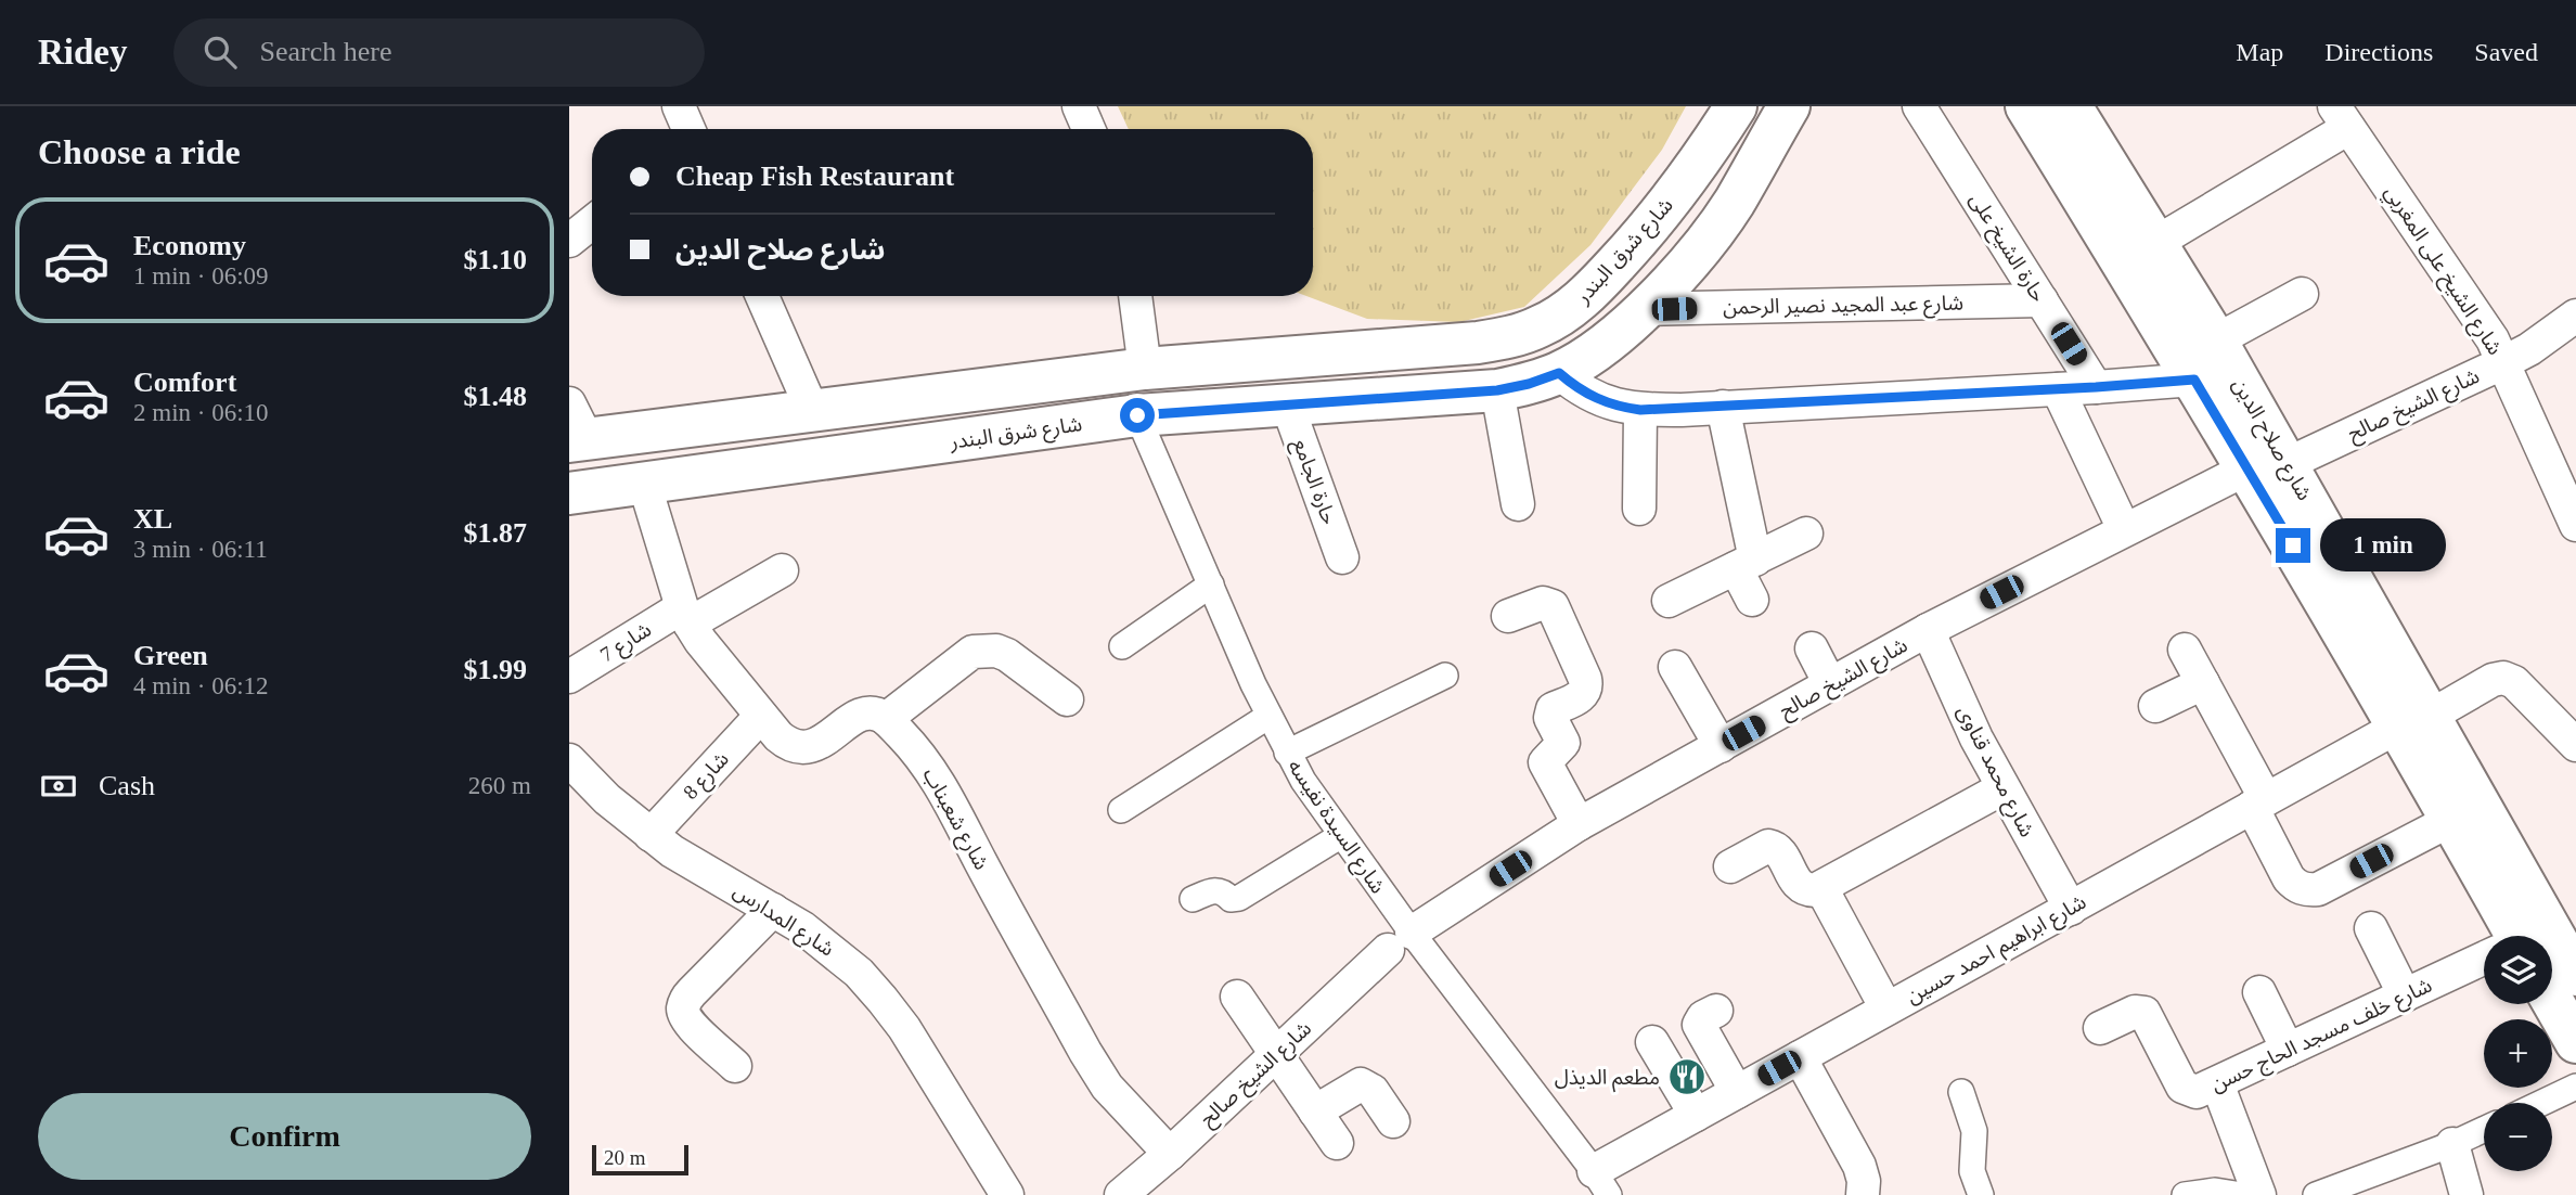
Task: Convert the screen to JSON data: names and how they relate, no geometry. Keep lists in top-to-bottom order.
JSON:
{
  "streets": {
    "main road": ["شارع شرق البندر", "شارع صلاح الدين"],
    "street": [
      "حارة الشيخ على",
      "شارع الشيخ على المغربي",
      "شارع عبد المجيد نصير الرحمن",
      "شارع الشيخ صالح",
      "حارة الجامع",
      "شارع 7",
      "شارع محمد قناوى",
      "شارع 8",
      "شارع شعبناب",
      "شارع السيدة نفيسه",
      "شارع المدارس",
      "شارع ابراهيم احمد حسين",
      "شارع خلف مسجد الحاج حسن"
    ]
  },
  "crossings": [
    ["حارة الشيخ على", "شارع عبد المجيد نصير الرحمن"],
    ["شارع شرق البندر", "شارع عبد المجيد نصير الرحمن"],
    ["شارع شرق البندر", "حارة الجامع"],
    ["شارع شرق البندر", "شارع السيدة نفيسه"],
    ["شارع الشيخ على المغربي", "شارع الشيخ صالح"],
    ["شارع الشيخ صالح", "شارع صلاح الدين"],
    ["شارع الشيخ صالح", "شارع محمد قناوى"],
    ["شارع الشيخ صالح", "شارع شعبناب"],
    ["شارع الشيخ صالح", "شارع السيدة نفيسه"],
    ["شارع صلاح الدين", "شارع ابراهيم احمد حسين"],
    ["شارع محمد قناوى", "شارع ابراهيم احمد حسين"],
    ["شارع 8", "شارع المدارس"],
    ["شارع السيدة نفيسه", "شارع ابراهيم احمد حسين"]
  ],
  "places": {
    "restaurant": ["مطعم الديذل"]
  },
  "scale_bar": "20 m",
  "page": {
    "header": "Ridey",
    "search": "Search here",
    "nav": ["Map", "Directions", "Saved"],
    "heading": "Choose a ride",
    "banner": ["Cheap Fish Restaurant", "شارع صلاح الدين"],
    "list": [
      {
        "name": "Economy",
        "note": "1 min · 06:09",
        "value": "$1.10"
      },
      {
        "name": "Comfort",
        "note": "2 min · 06:10",
        "value": "$1.48"
      },
      {
        "name": "XL",
        "note": "3 min · 06:11",
        "value": "$1.87"
      },
      {
        "name": "Green",
        "note": "4 min · 06:12",
        "value": "$1.99"
      }
    ],
    "bubble": "1 min",
    "pay": ["Cash", "260 m"],
    "map_buttons": ["+", "−"],
    "buttons": "Confirm",
    "scale": "20 m"
  }
}
